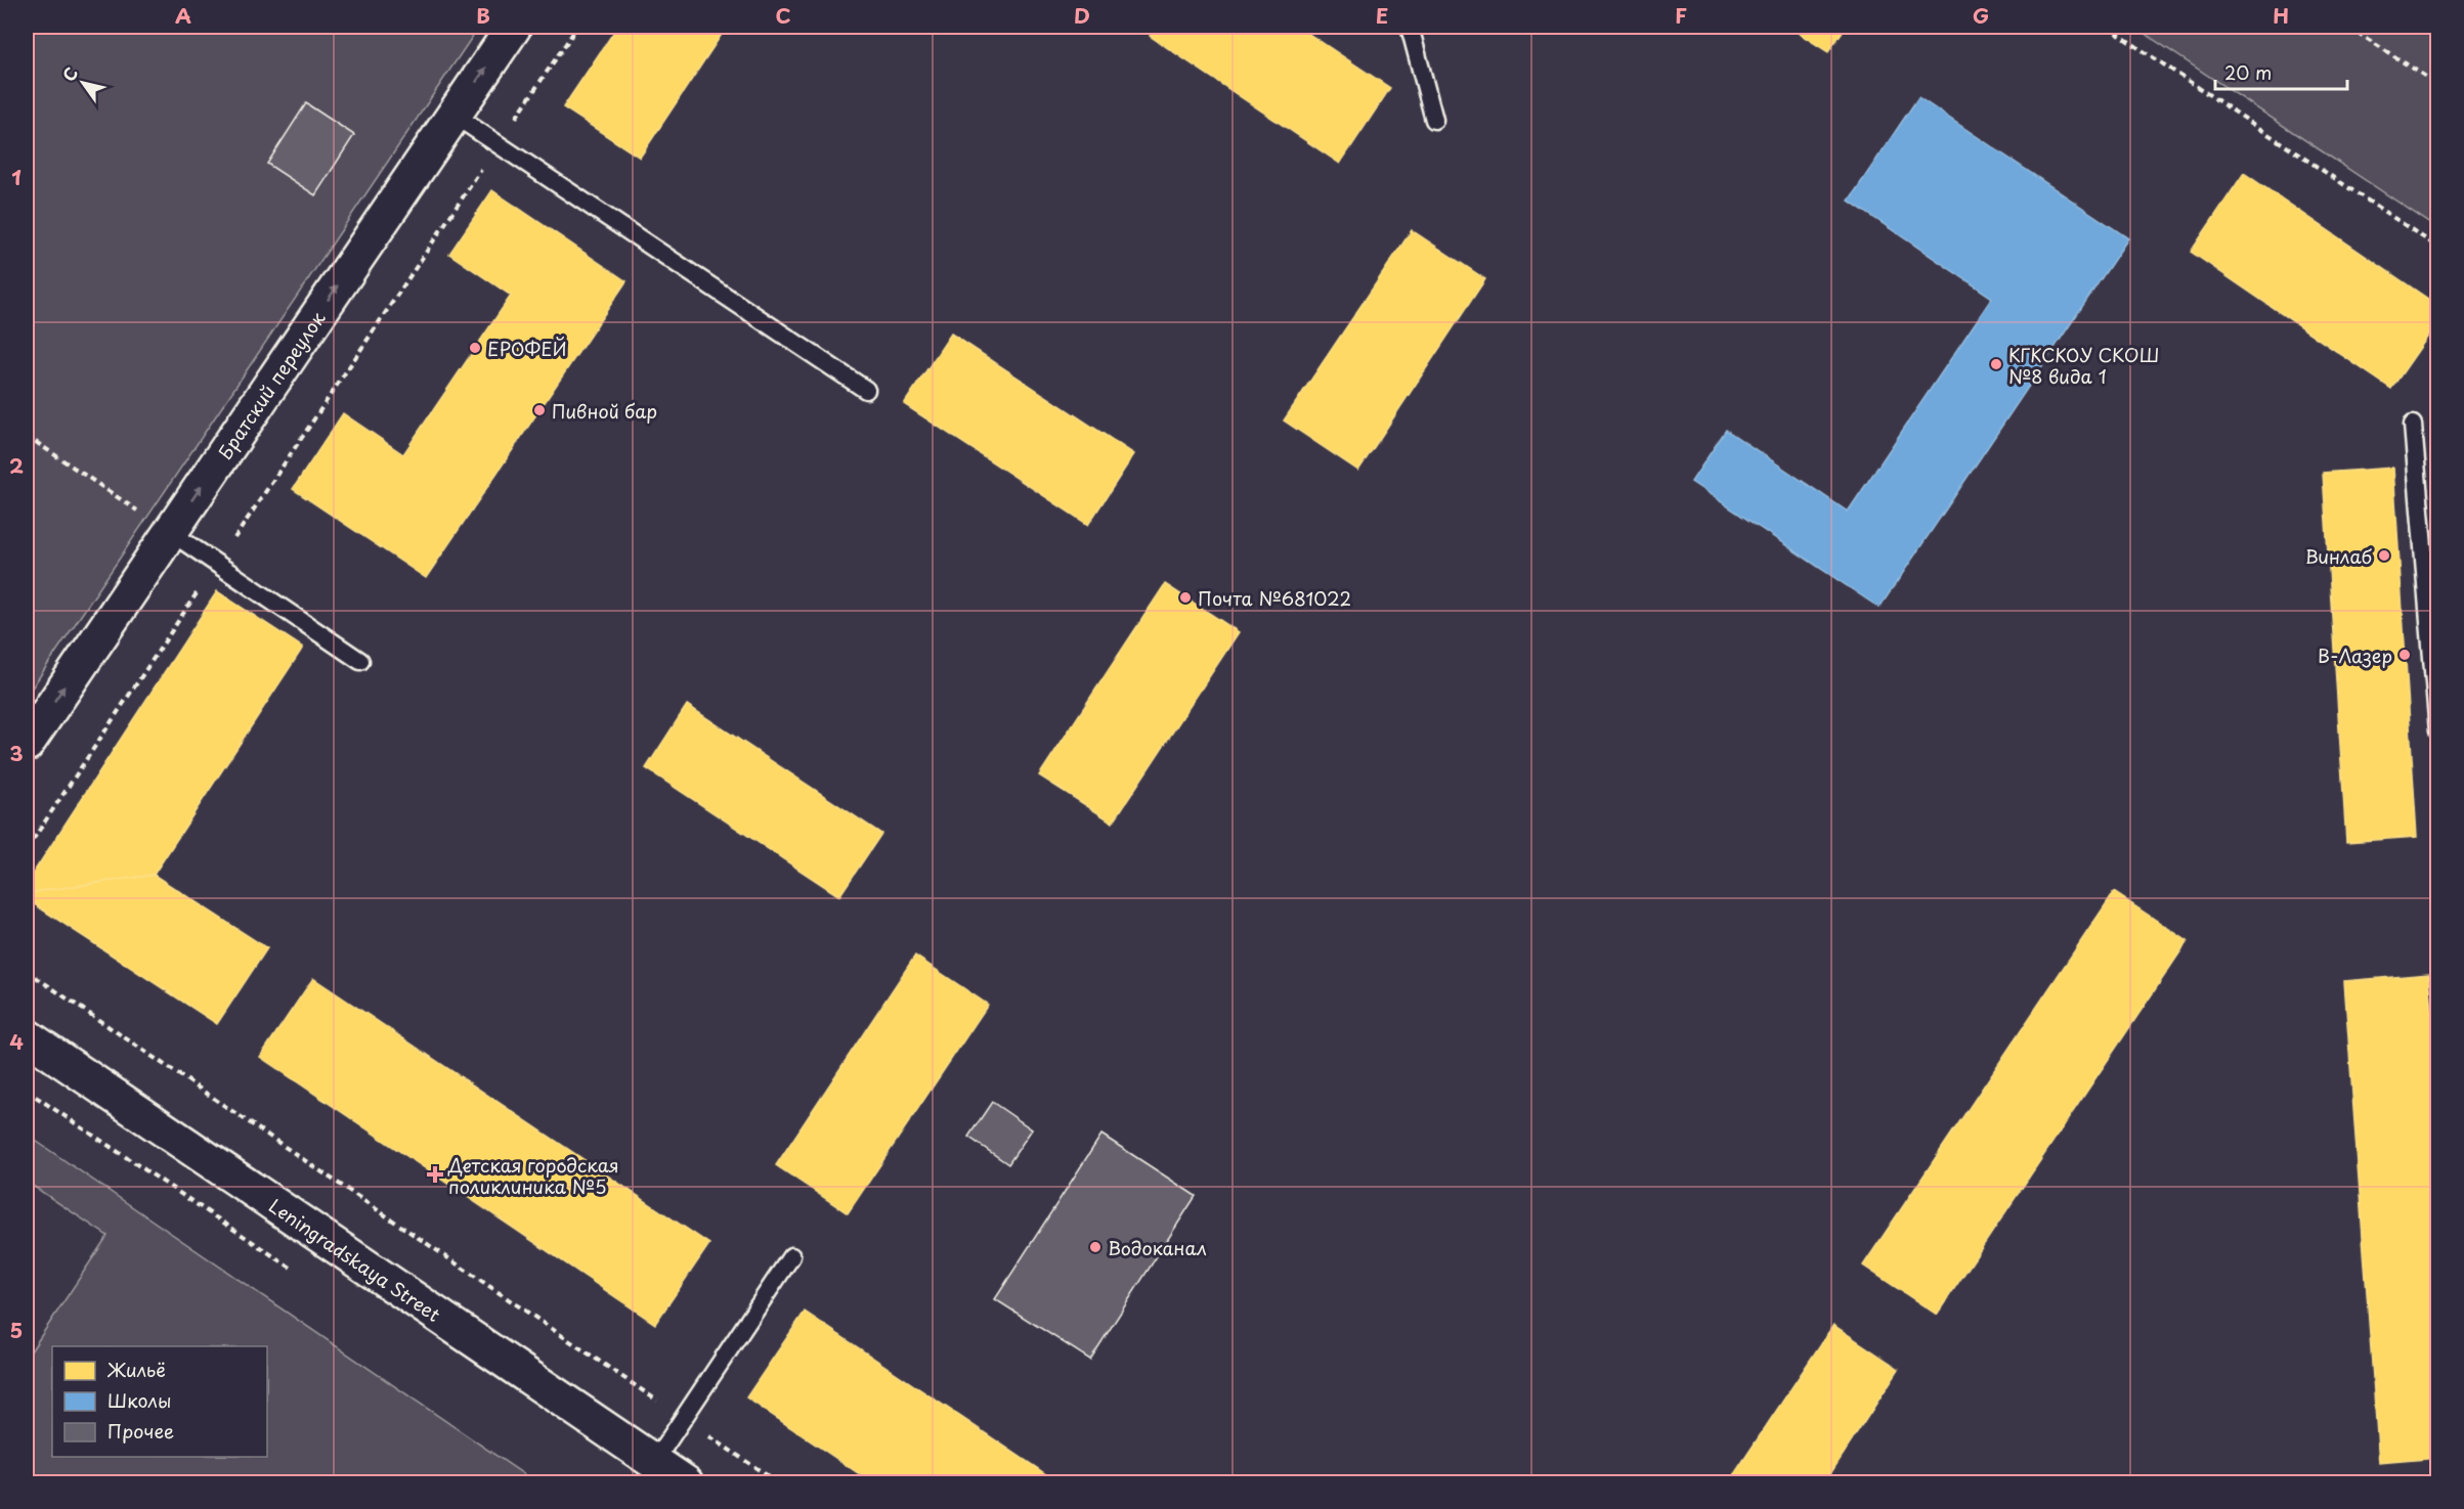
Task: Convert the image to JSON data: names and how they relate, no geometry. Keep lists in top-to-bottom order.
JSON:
{
  "streets": {
    "street": ["Братский переулок", "Leningradskaya Street"]
  },
  "one_way": ["Братский переулок"],
  "places": {
    "other": [
      "ЕРОФЕЙ",
      "КГКСКОУ СКОШ №8 вида 1",
      "Пивной бар",
      "Винлаб",
      "Почта №681022",
      "В-Лазер",
      "Водоканал"
    ],
    "health": ["Детская городская поликлиника №5"]
  },
  "legend": ["Жильё", "Школы", "Прочее"],
  "scale_bar": "20 m",
  "north": "top left",
  "grid": {
    "columns": [
      "A",
      "B",
      "C",
      "D",
      "E",
      "F",
      "G",
      "H"
    ],
    "rows": [
      "1",
      "2",
      "3",
      "4",
      "5"
    ]
  }
}
